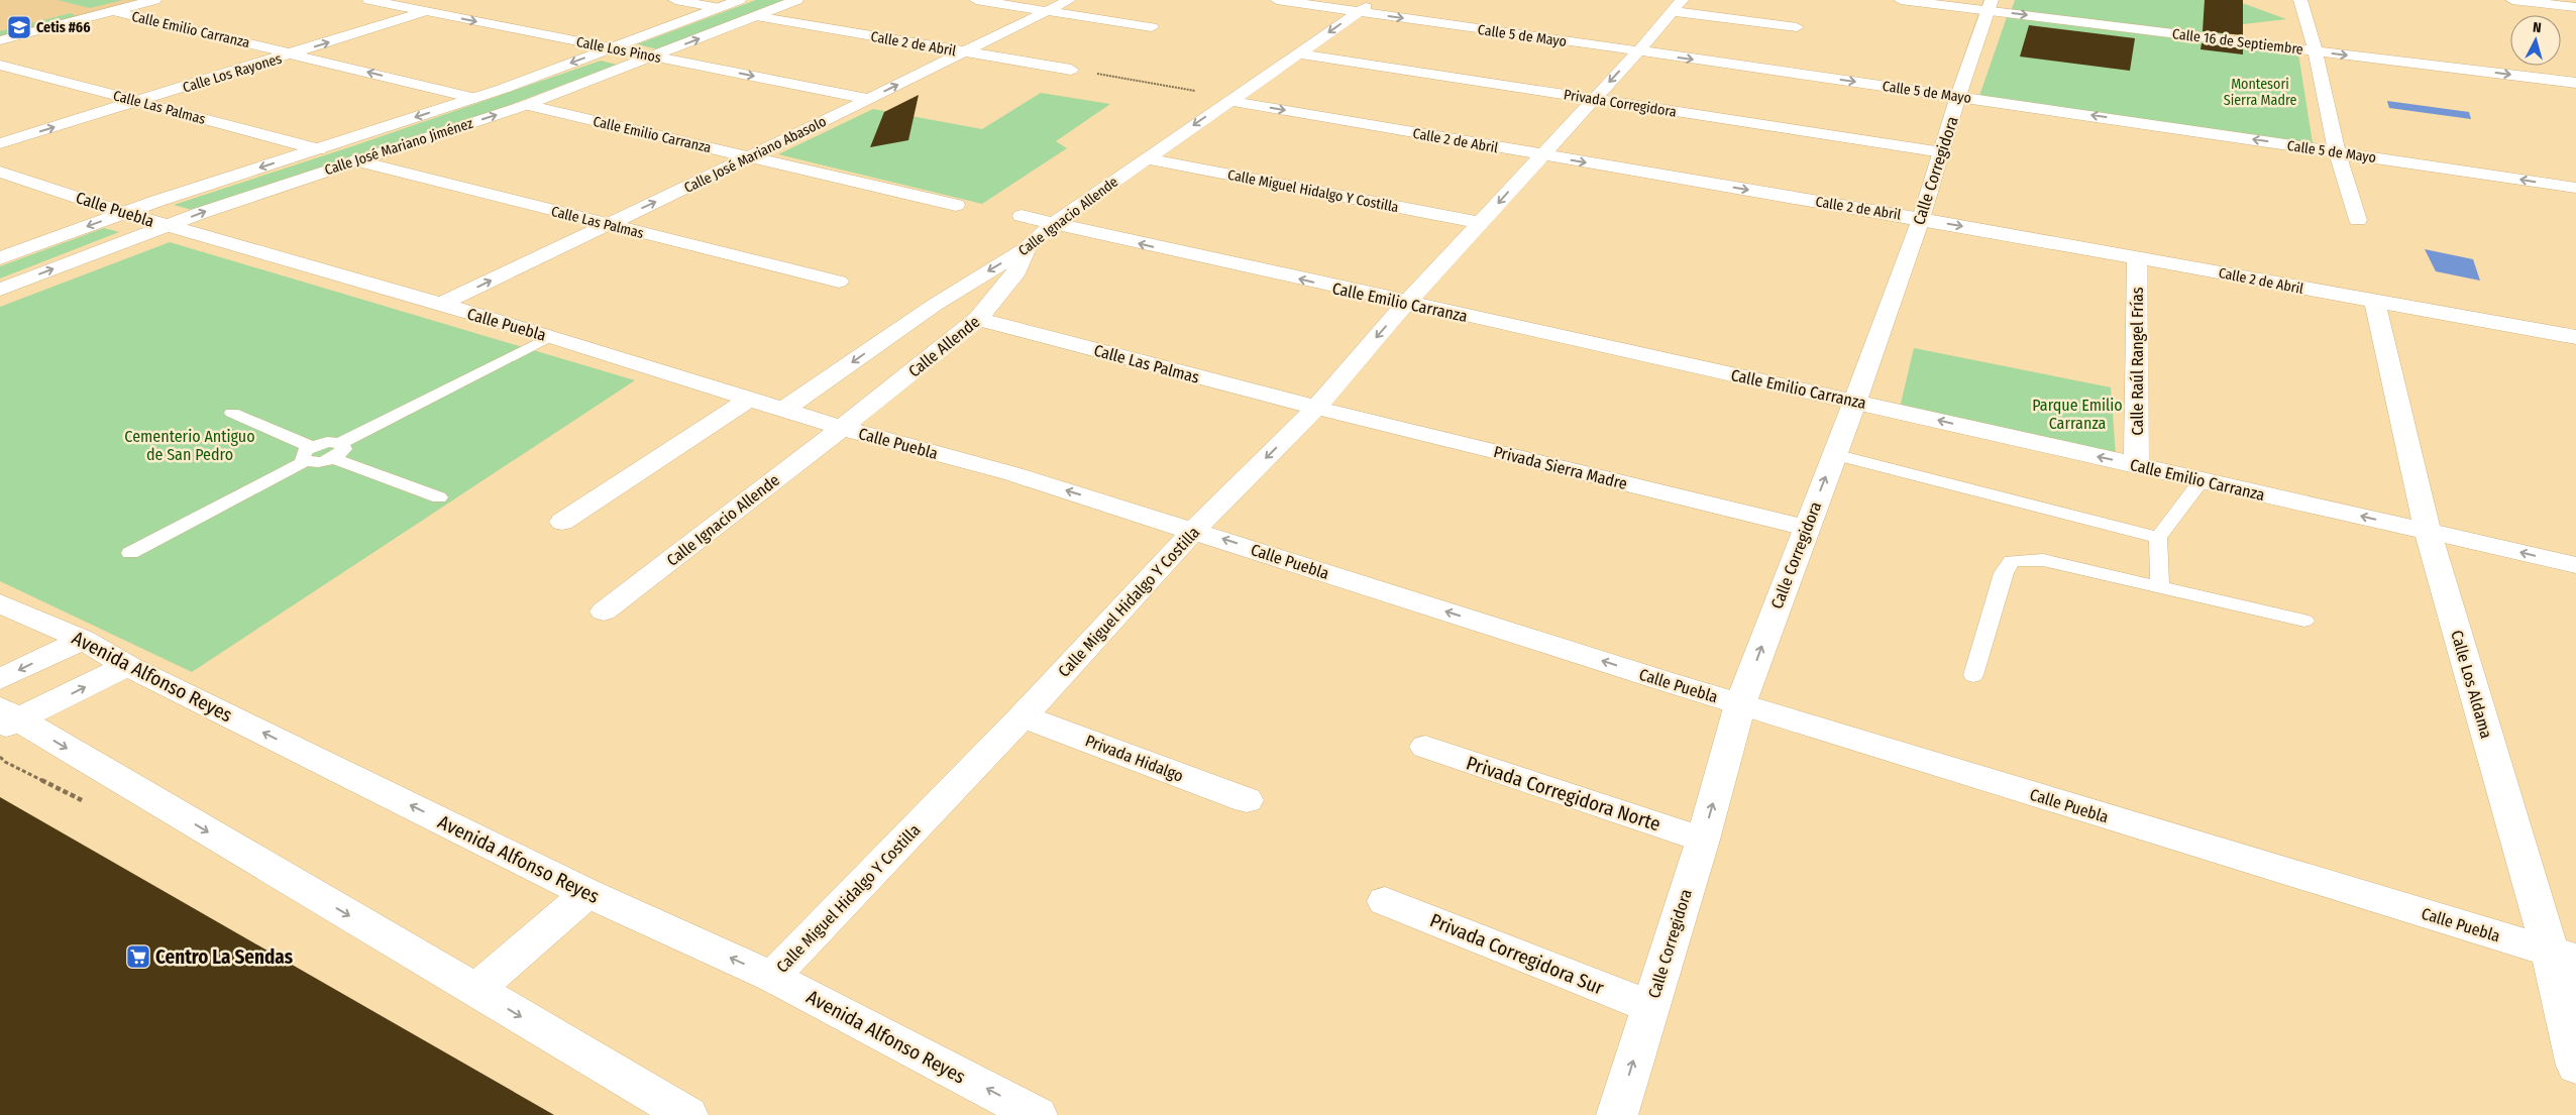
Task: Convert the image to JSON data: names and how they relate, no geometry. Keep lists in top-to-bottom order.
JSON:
{
  "streets": {
    "street": [
      "Calle Emilio Carranza",
      "Calle 5 de Mayo",
      "Calle 16 de Septiembre",
      "Calle 2 de Abril",
      "Calle Los Pinos",
      "Calle Los Rayones",
      "Privada Corregidora",
      "Calle Las Palmas",
      "Calle José Mariano Jiménez",
      "Calle José Mariano Abasolo",
      "Calle Corregidora",
      "Calle Miguel Hidalgo Y Costilla",
      "Calle Puebla",
      "Calle Ignacio Allende",
      "Calle Allende",
      "Calle Raúl Rangel Frías",
      "Privada Sierra Madre",
      "Avenida Alfonso Reyes",
      "Calle Los Aldama",
      "Privada Hidalgo",
      "Privada Corregidora Norte",
      "Privada Corregidora Sur"
    ]
  },
  "crossings": [
    ["Calle Emilio Carranza", "Calle Los Rayones"],
    ["Calle Emilio Carranza", "Calle José Mariano Jiménez"],
    ["Calle Emilio Carranza", "Calle José Mariano Abasolo"],
    ["Calle Emilio Carranza", "Calle Corregidora"],
    ["Calle Emilio Carranza", "Calle Miguel Hidalgo Y Costilla"],
    ["Calle Emilio Carranza", "Calle Ignacio Allende"],
    ["Calle Emilio Carranza", "Calle Raúl Rangel Frías"],
    ["Calle Emilio Carranza", "Calle Los Aldama"],
    ["Calle 5 de Mayo", "Calle Corregidora"],
    ["Calle 5 de Mayo", "Calle Miguel Hidalgo Y Costilla"],
    ["Calle 5 de Mayo", "Calle Ignacio Allende"],
    ["Calle 16 de Septiembre", "Calle Corregidora"],
    ["Calle 2 de Abril", "Calle José Mariano Jiménez"],
    ["Calle 2 de Abril", "Calle José Mariano Abasolo"],
    ["Calle 2 de Abril", "Calle Corregidora"],
    ["Calle 2 de Abril", "Calle Miguel Hidalgo Y Costilla"],
    ["Calle 2 de Abril", "Calle Ignacio Allende"],
    ["Calle 2 de Abril", "Calle Raúl Rangel Frías"],
    ["Calle 2 de Abril", "Calle Los Aldama"],
    ["Calle Los Pinos", "Calle Los Rayones"],
    ["Calle Los Pinos", "Calle José Mariano Jiménez"],
    ["Calle Los Pinos", "Calle José Mariano Abasolo"],
    ["Calle Los Rayones", "Calle Las Palmas"],
    ["Privada Corregidora", "Calle Corregidora"],
    ["Privada Corregidora", "Calle Miguel Hidalgo Y Costilla"],
    ["Privada Corregidora", "Calle Ignacio Allende"],
    ["Calle Las Palmas", "Calle José Mariano Jiménez"],
    ["Calle Las Palmas", "Calle José Mariano Abasolo"],
    ["Calle Las Palmas", "Calle Miguel Hidalgo Y Costilla"],
    ["Calle Las Palmas", "Calle Allende"],
    ["Calle Las Palmas", "Privada Sierra Madre"],
    ["Calle José Mariano Jiménez", "Calle Puebla"],
    ["Calle José Mariano Abasolo", "Calle Puebla"],
    ["Calle Corregidora", "Calle Puebla"],
    ["Calle Corregidora", "Privada Sierra Madre"],
    ["Calle Corregidora", "Privada Corregidora Norte"],
    ["Calle Corregidora", "Privada Corregidora Sur"],
    ["Calle Miguel Hidalgo Y Costilla", "Calle Puebla"],
    ["Calle Miguel Hidalgo Y Costilla", "Calle Ignacio Allende"],
    ["Calle Miguel Hidalgo Y Costilla", "Privada Sierra Madre"],
    ["Calle Miguel Hidalgo Y Costilla", "Avenida Alfonso Reyes"],
    ["Calle Miguel Hidalgo Y Costilla", "Privada Hidalgo"],
    ["Calle Puebla", "Calle Ignacio Allende"],
    ["Calle Puebla", "Calle Allende"],
    ["Calle Puebla", "Calle Los Aldama"],
    ["Calle Ignacio Allende", "Calle Allende"]
  ],
  "one_way": [
    "Calle Emilio Carranza",
    "Calle 16 de Septiembre",
    "Calle 2 de Abril",
    "Calle Los Pinos",
    "Calle Corregidora",
    "Calle Puebla",
    "Calle Ignacio Allende"
  ],
  "parks": ["Montesori Sierra Madre", "Parque Emilio Carranza", "Cementerio Antiguo de San Pedro"],
  "places": {
    "school or university": ["Cetis #66"],
    "supermarket": ["Centro La Sendas"]
  },
  "north": "top"
}
